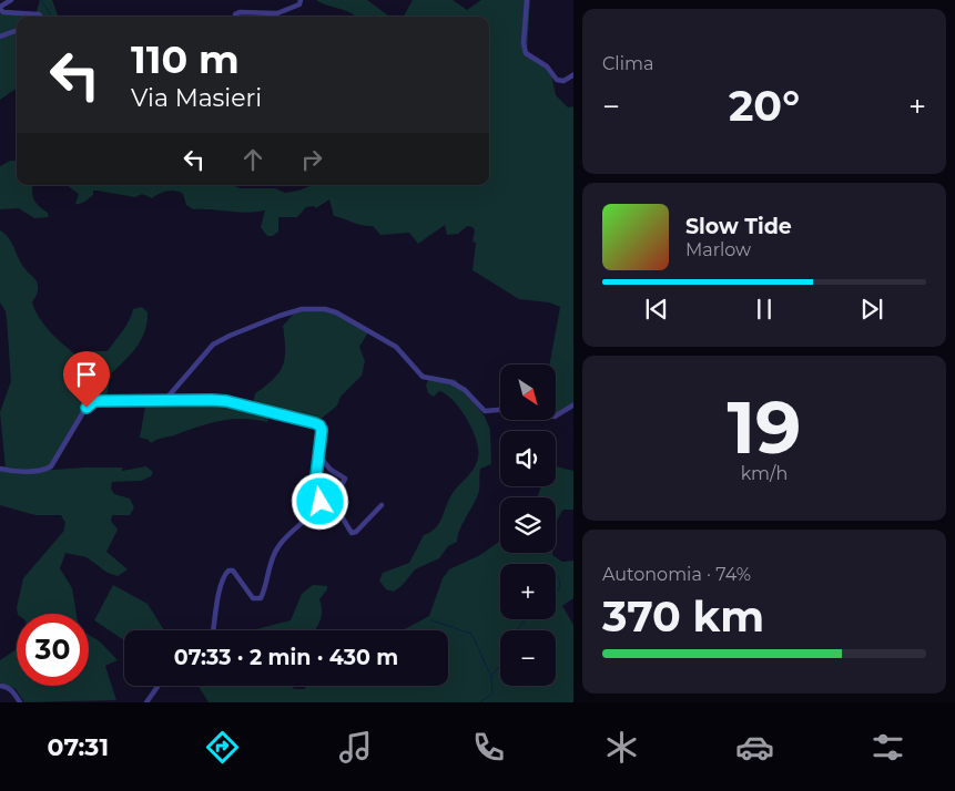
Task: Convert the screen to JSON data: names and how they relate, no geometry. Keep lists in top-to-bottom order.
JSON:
{
  "north": "bottom right",
  "page": {
    "tile": [
      "Clima",
      ["19", "km/h"],
      ["Autonomia · 74%", "370 km"]
    ],
    "turn": ["110 m", "Via Masieri"],
    "heat": ["−", "20°", "+"],
    "song": ["Slow Tide", "Marlow"],
    "map_buttons": ["+", "−"],
    "limit": "30",
    "trip": "07:33 · 2 min · 430 m",
    "tabs": "07:31"
  }
}
